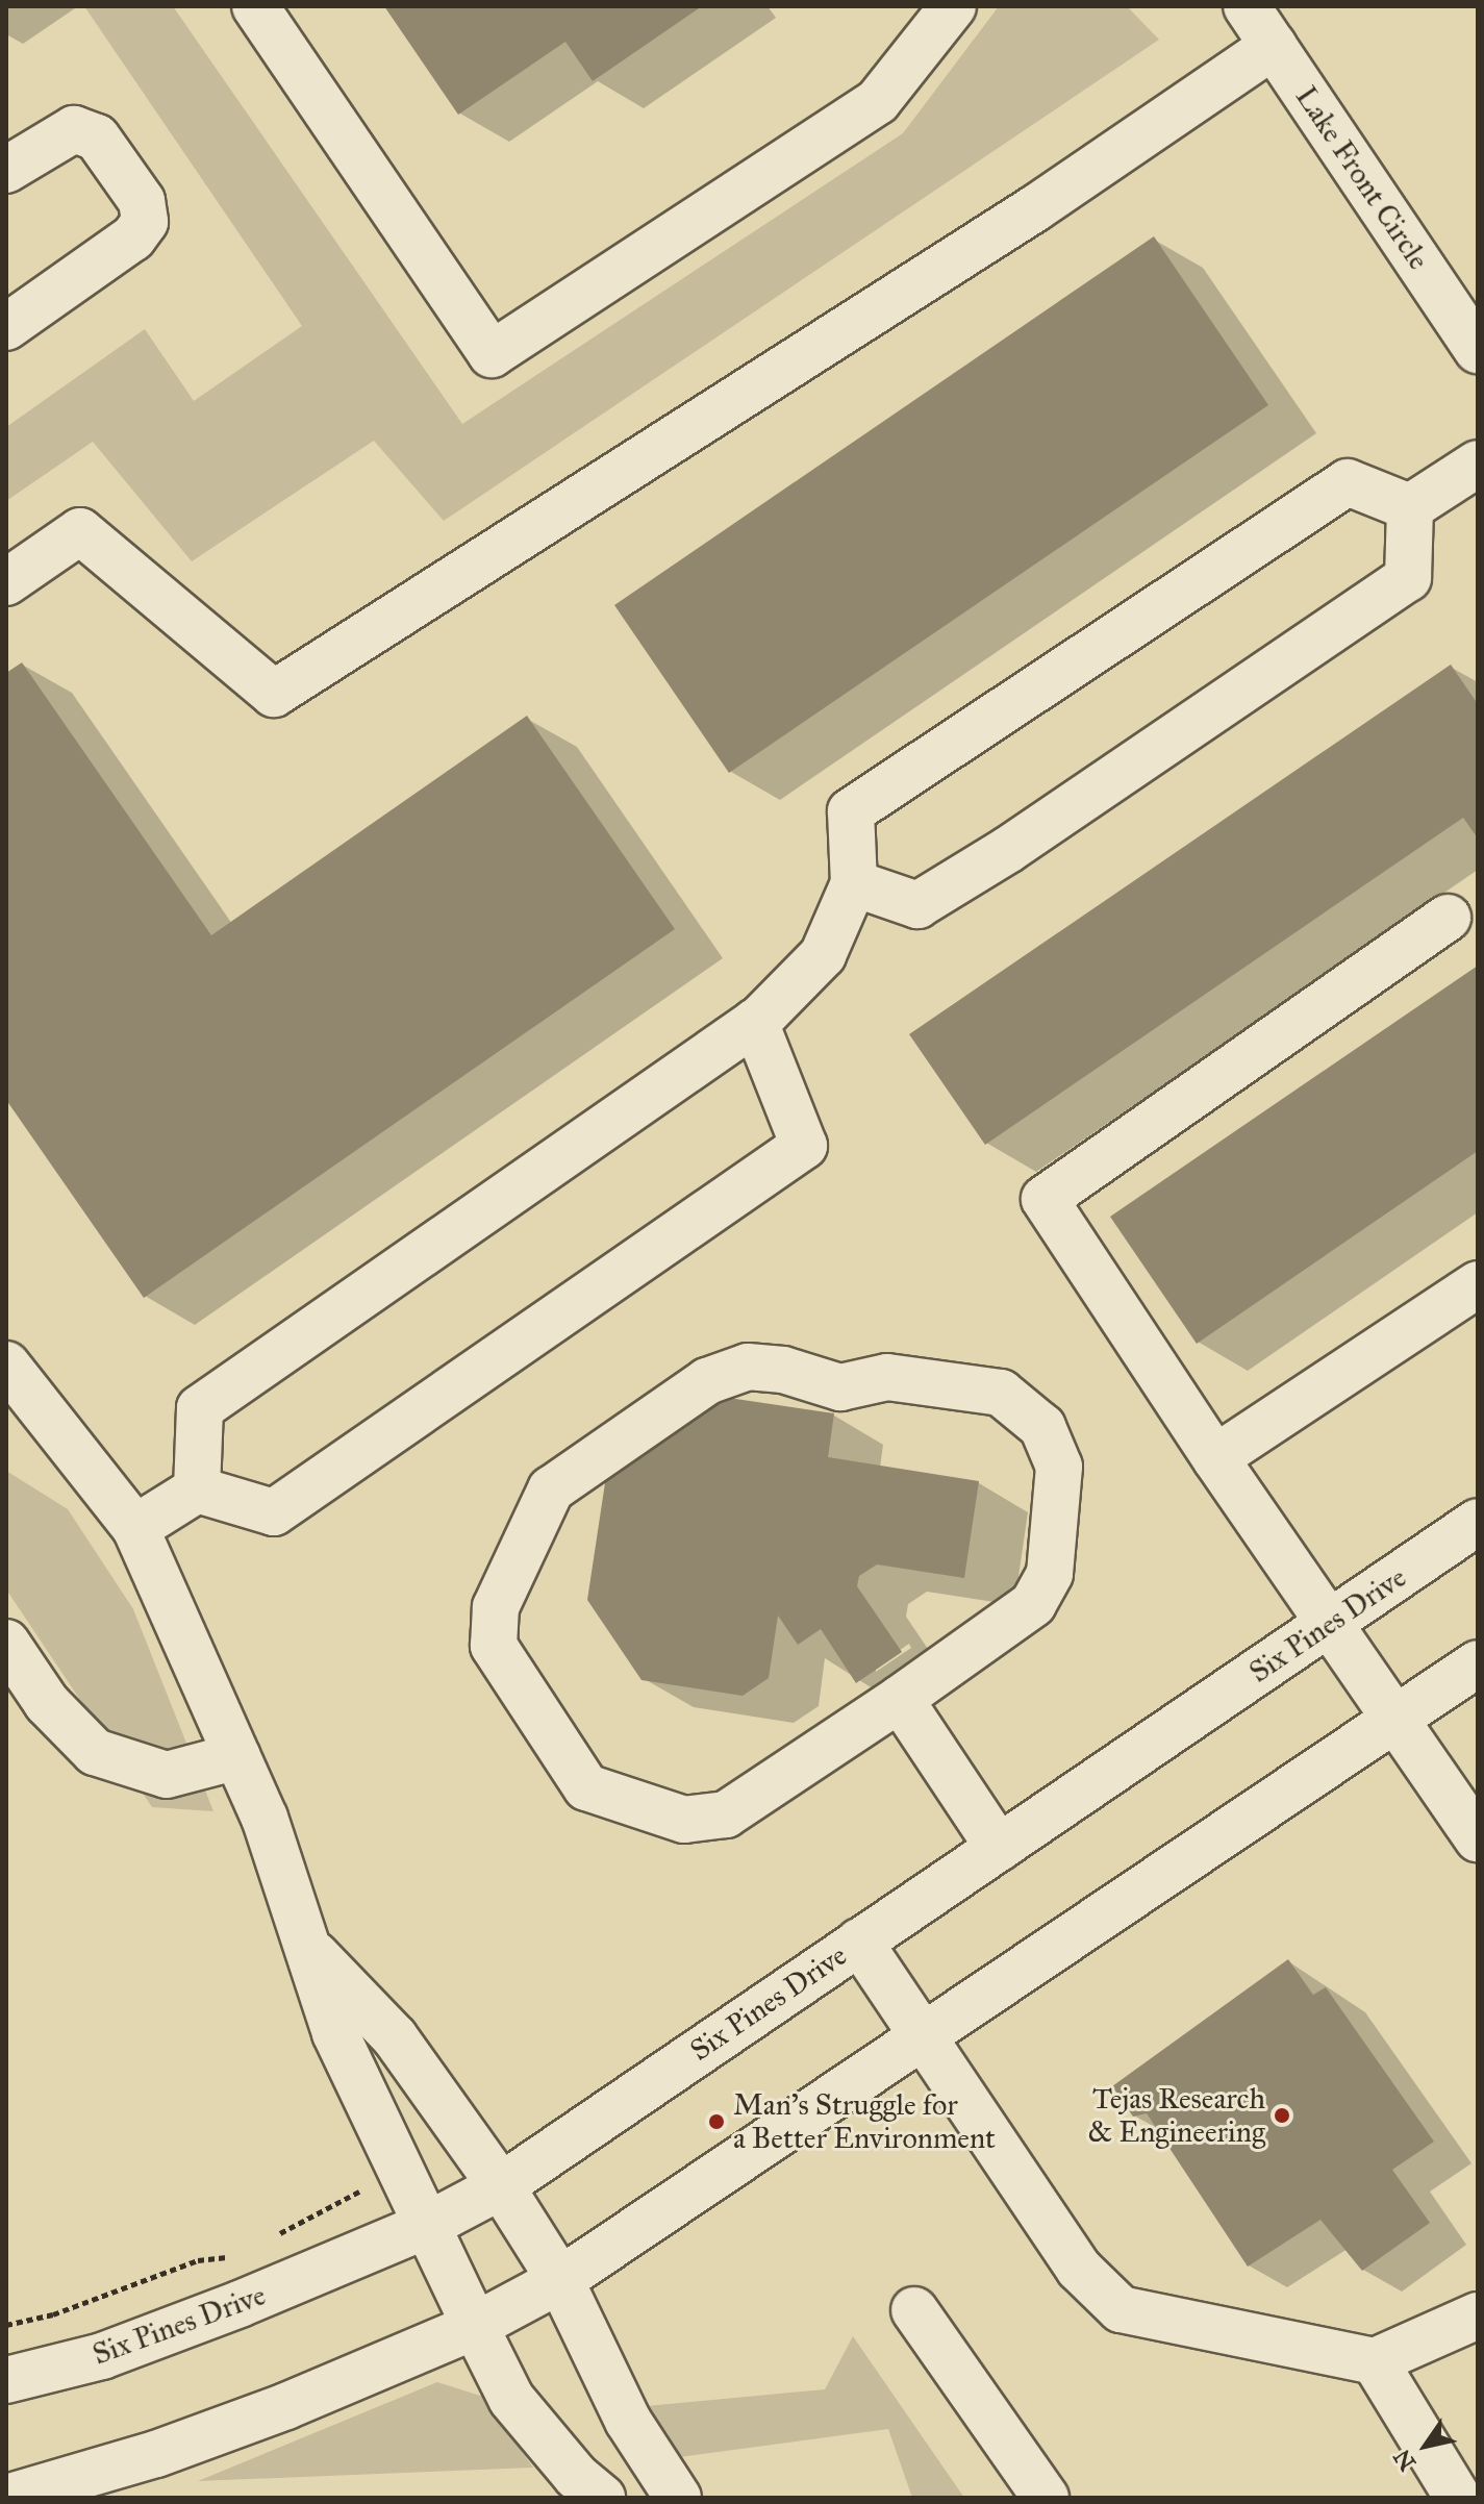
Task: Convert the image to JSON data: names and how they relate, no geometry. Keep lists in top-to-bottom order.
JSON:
{
  "streets": {
    "street": ["Lake Front Circle", "Six Pines Drive"]
  },
  "places": ["Tejas Research & Engineering", "Man's Struggle for a Better Environment"],
  "north": "bottom left"
}
